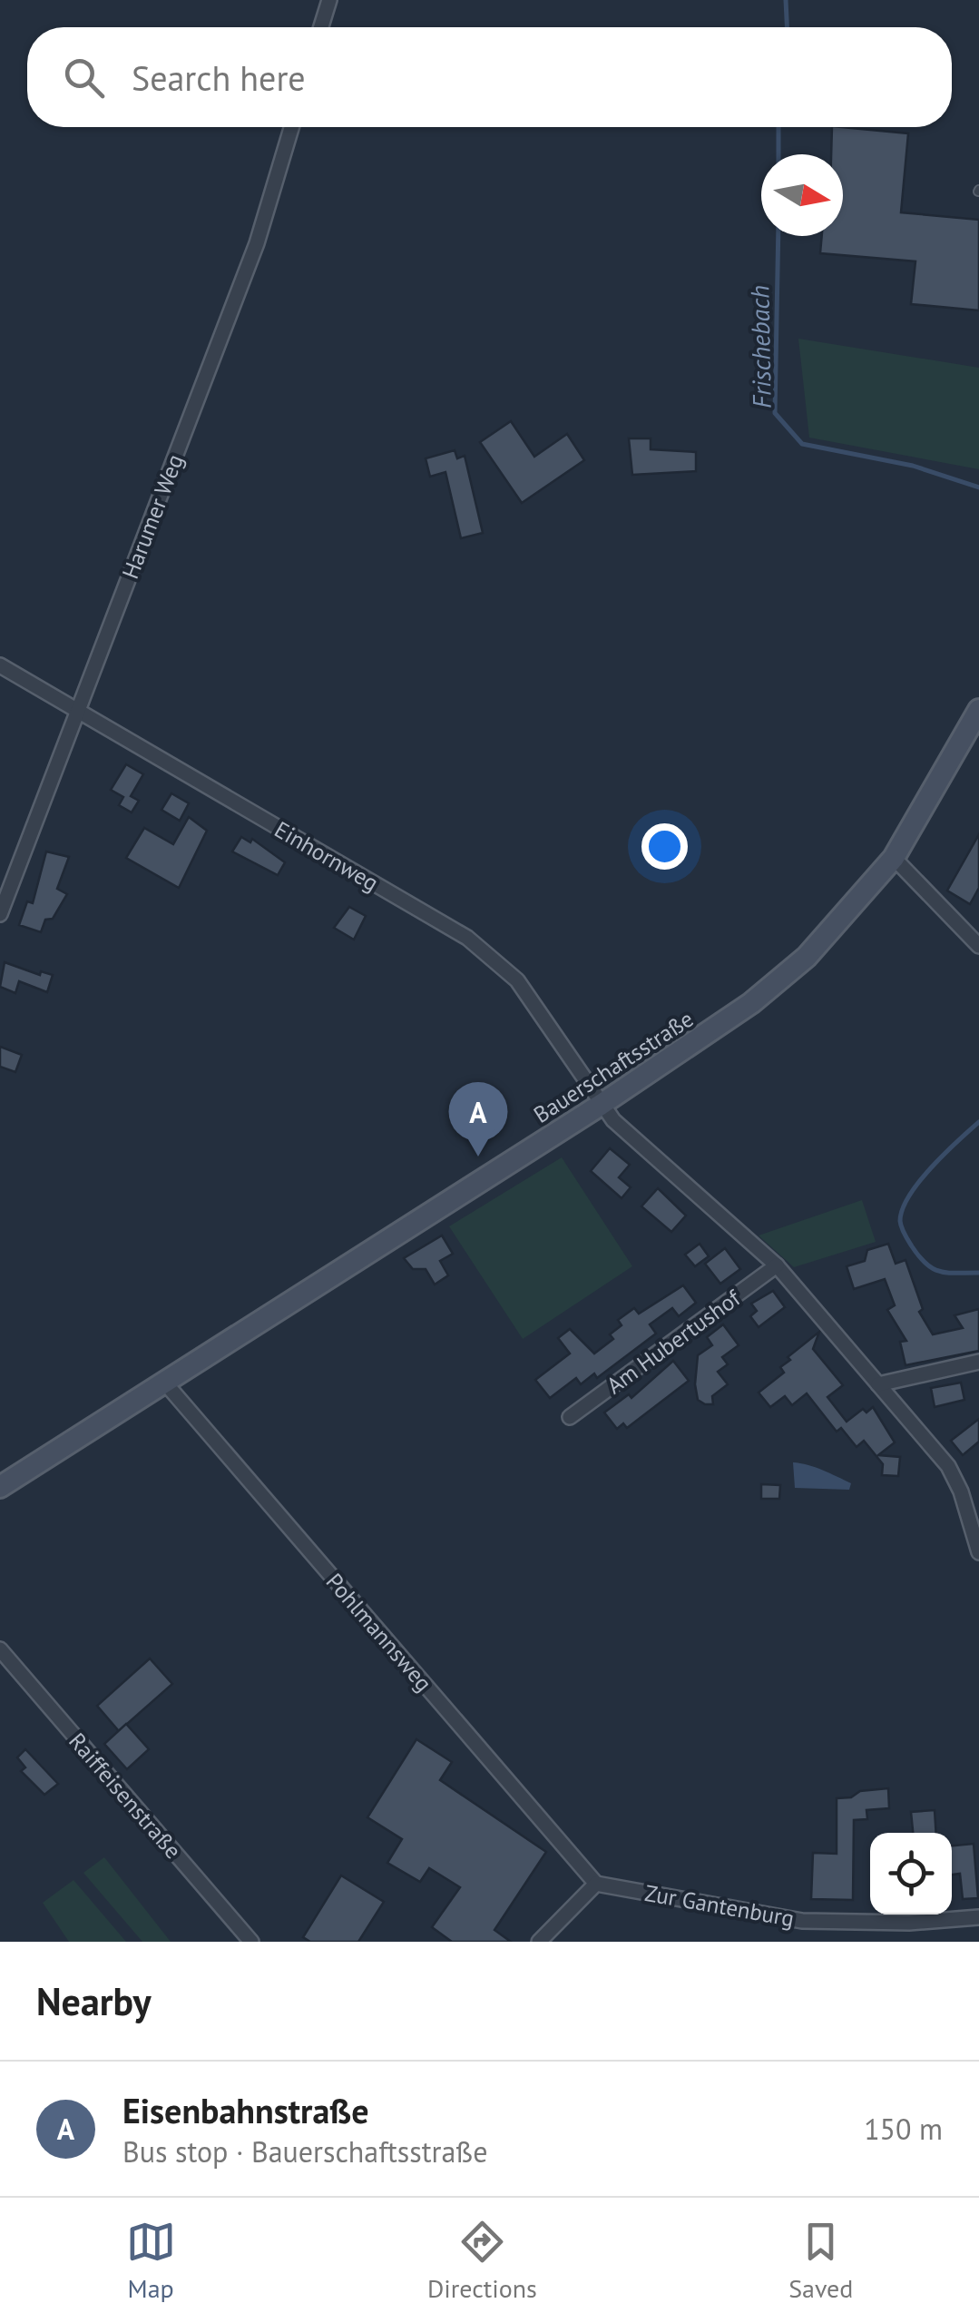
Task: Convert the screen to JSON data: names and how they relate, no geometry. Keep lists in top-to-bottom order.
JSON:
{
  "streets": {
    "street": [
      "Harumer Weg",
      "Einhornweg",
      "Bauerschaftsstraße",
      "Am Hubertushof",
      "Pohlmannsweg",
      "Raiffeisenstraße",
      "Zur Gantenburg"
    ]
  },
  "crossings": [
    ["Harumer Weg", "Einhornweg"],
    ["Einhornweg", "Bauerschaftsstraße"],
    ["Einhornweg", "Am Hubertushof"],
    ["Bauerschaftsstraße", "Pohlmannsweg"],
    ["Pohlmannsweg", "Zur Gantenburg"]
  ],
  "water": ["Frischebach"],
  "north": "right",
  "page": {
    "search": "Search here",
    "pins": "A",
    "heading": "Nearby",
    "list": [
      {
        "mark": "A",
        "name": "Eisenbahnstraße",
        "note": "Bus stop · Bauerschaftsstraße",
        "value": "150 m"
      }
    ],
    "nav": ["Map", "Directions", "Saved"]
  }
}
